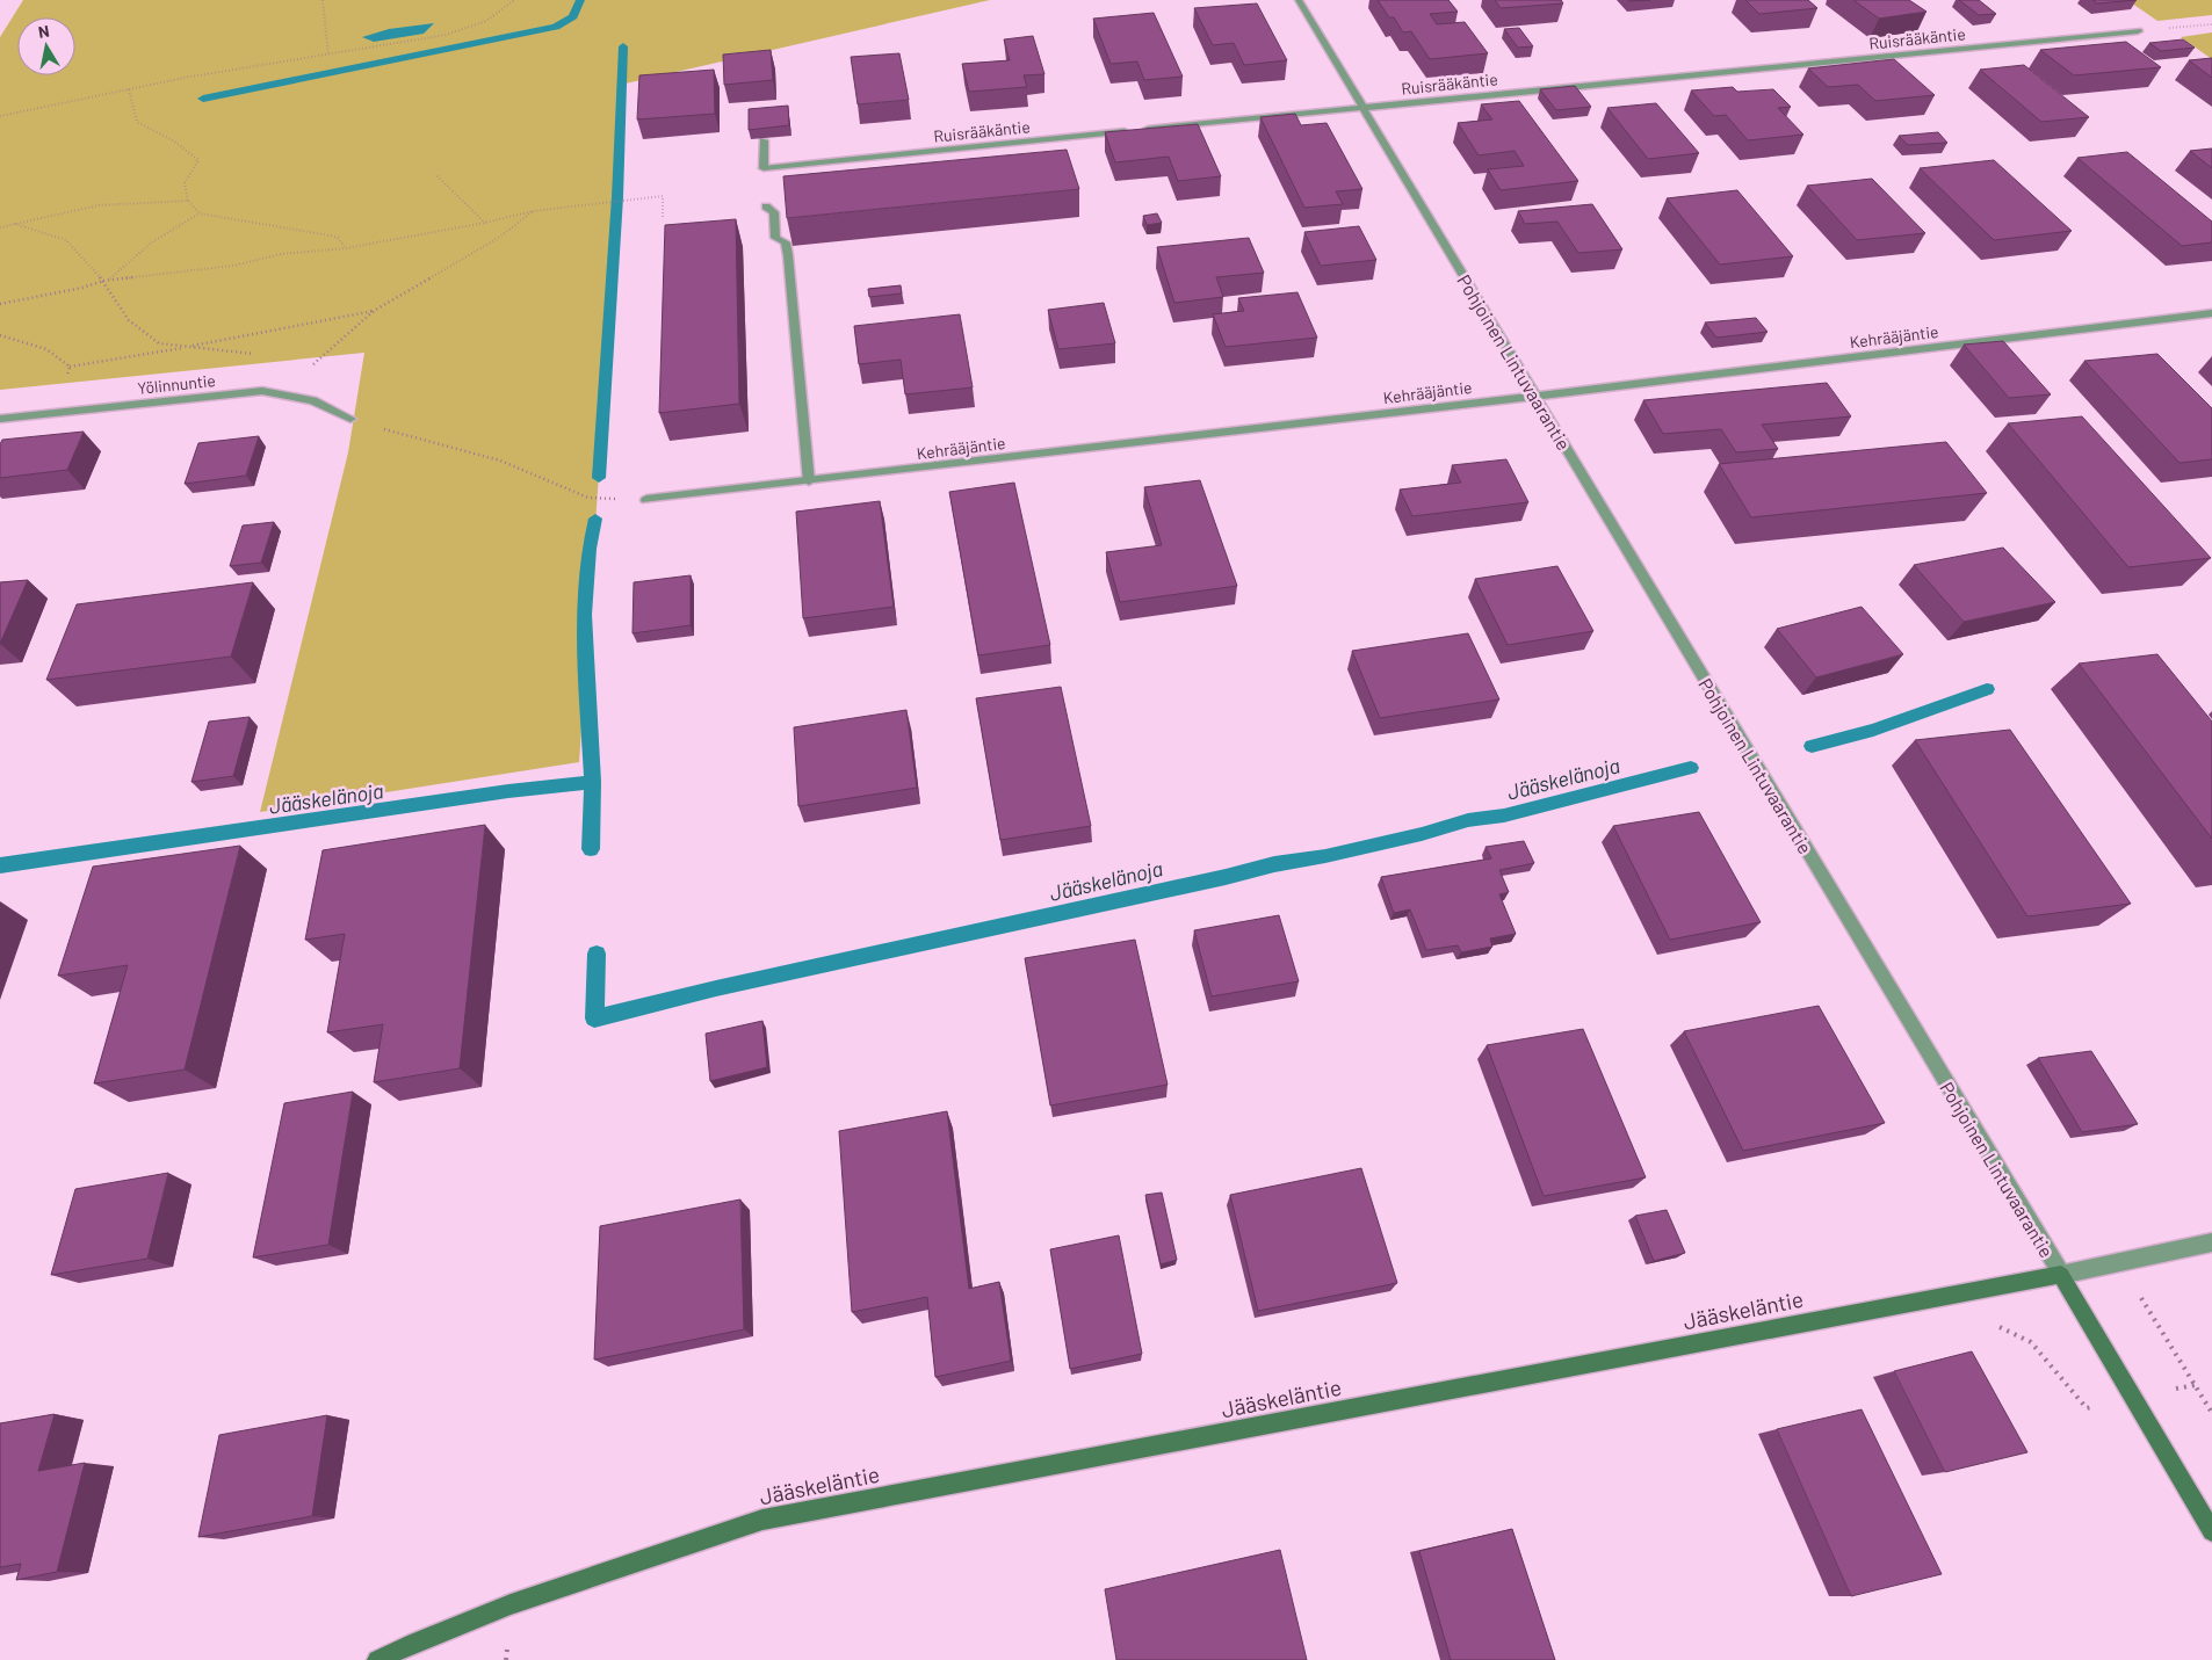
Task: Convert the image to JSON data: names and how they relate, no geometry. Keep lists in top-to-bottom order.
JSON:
{
  "streets": {
    "street": [
      "Ruisrääkäntie",
      "Kehrääjäntie",
      "Pohjoinen Lintuvaarantie",
      "Yölinnuntie",
      "Jääskeläntie"
    ]
  },
  "crossings": [
    ["Ruisrääkäntie", "Pohjoinen Lintuvaarantie"],
    ["Kehrääjäntie", "Pohjoinen Lintuvaarantie"],
    ["Pohjoinen Lintuvaarantie", "Jääskeläntie"]
  ],
  "water": ["Jääskelänoja"],
  "north": "top"
}
